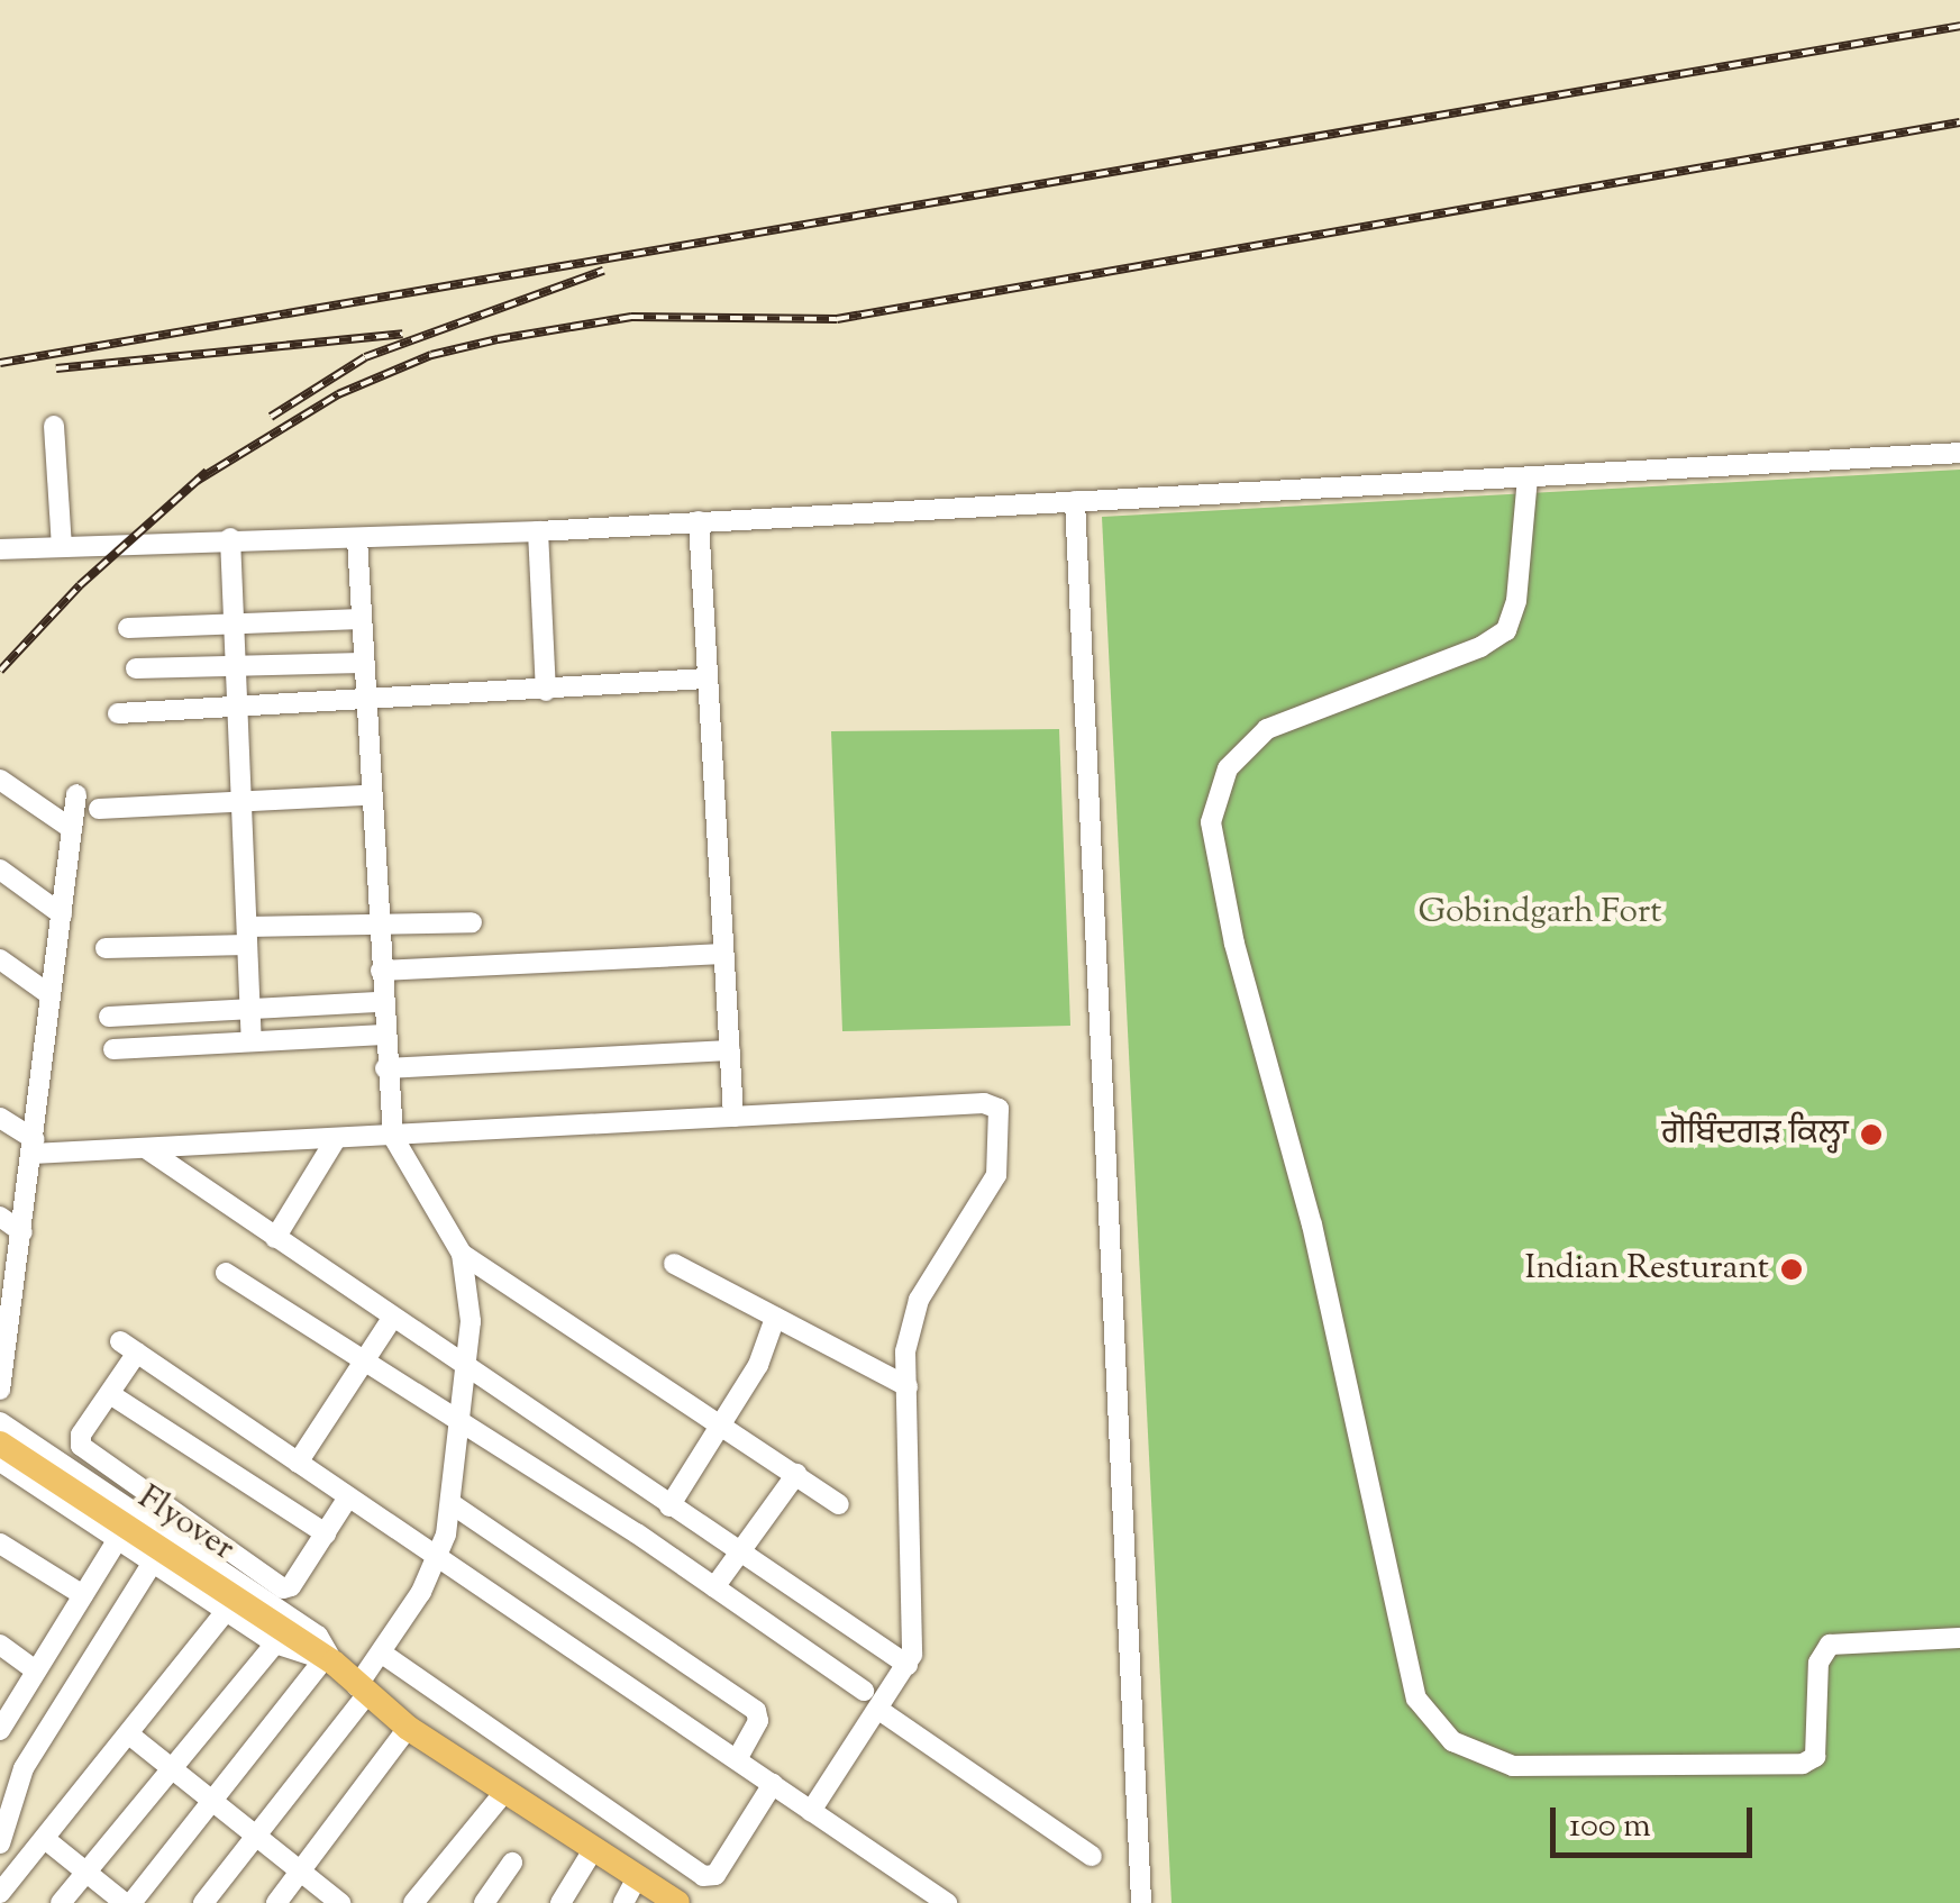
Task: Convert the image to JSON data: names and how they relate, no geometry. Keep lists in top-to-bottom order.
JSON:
{
  "streets": {
    "main road": ["Flyover"]
  },
  "parks": ["Gobindgarh Fort"],
  "places": ["ਗੋਬਿੰਦਗੜ ਕਿਲ੍ਹਾ", "Indian Resturant"],
  "scale_bar": "100 m"
}
